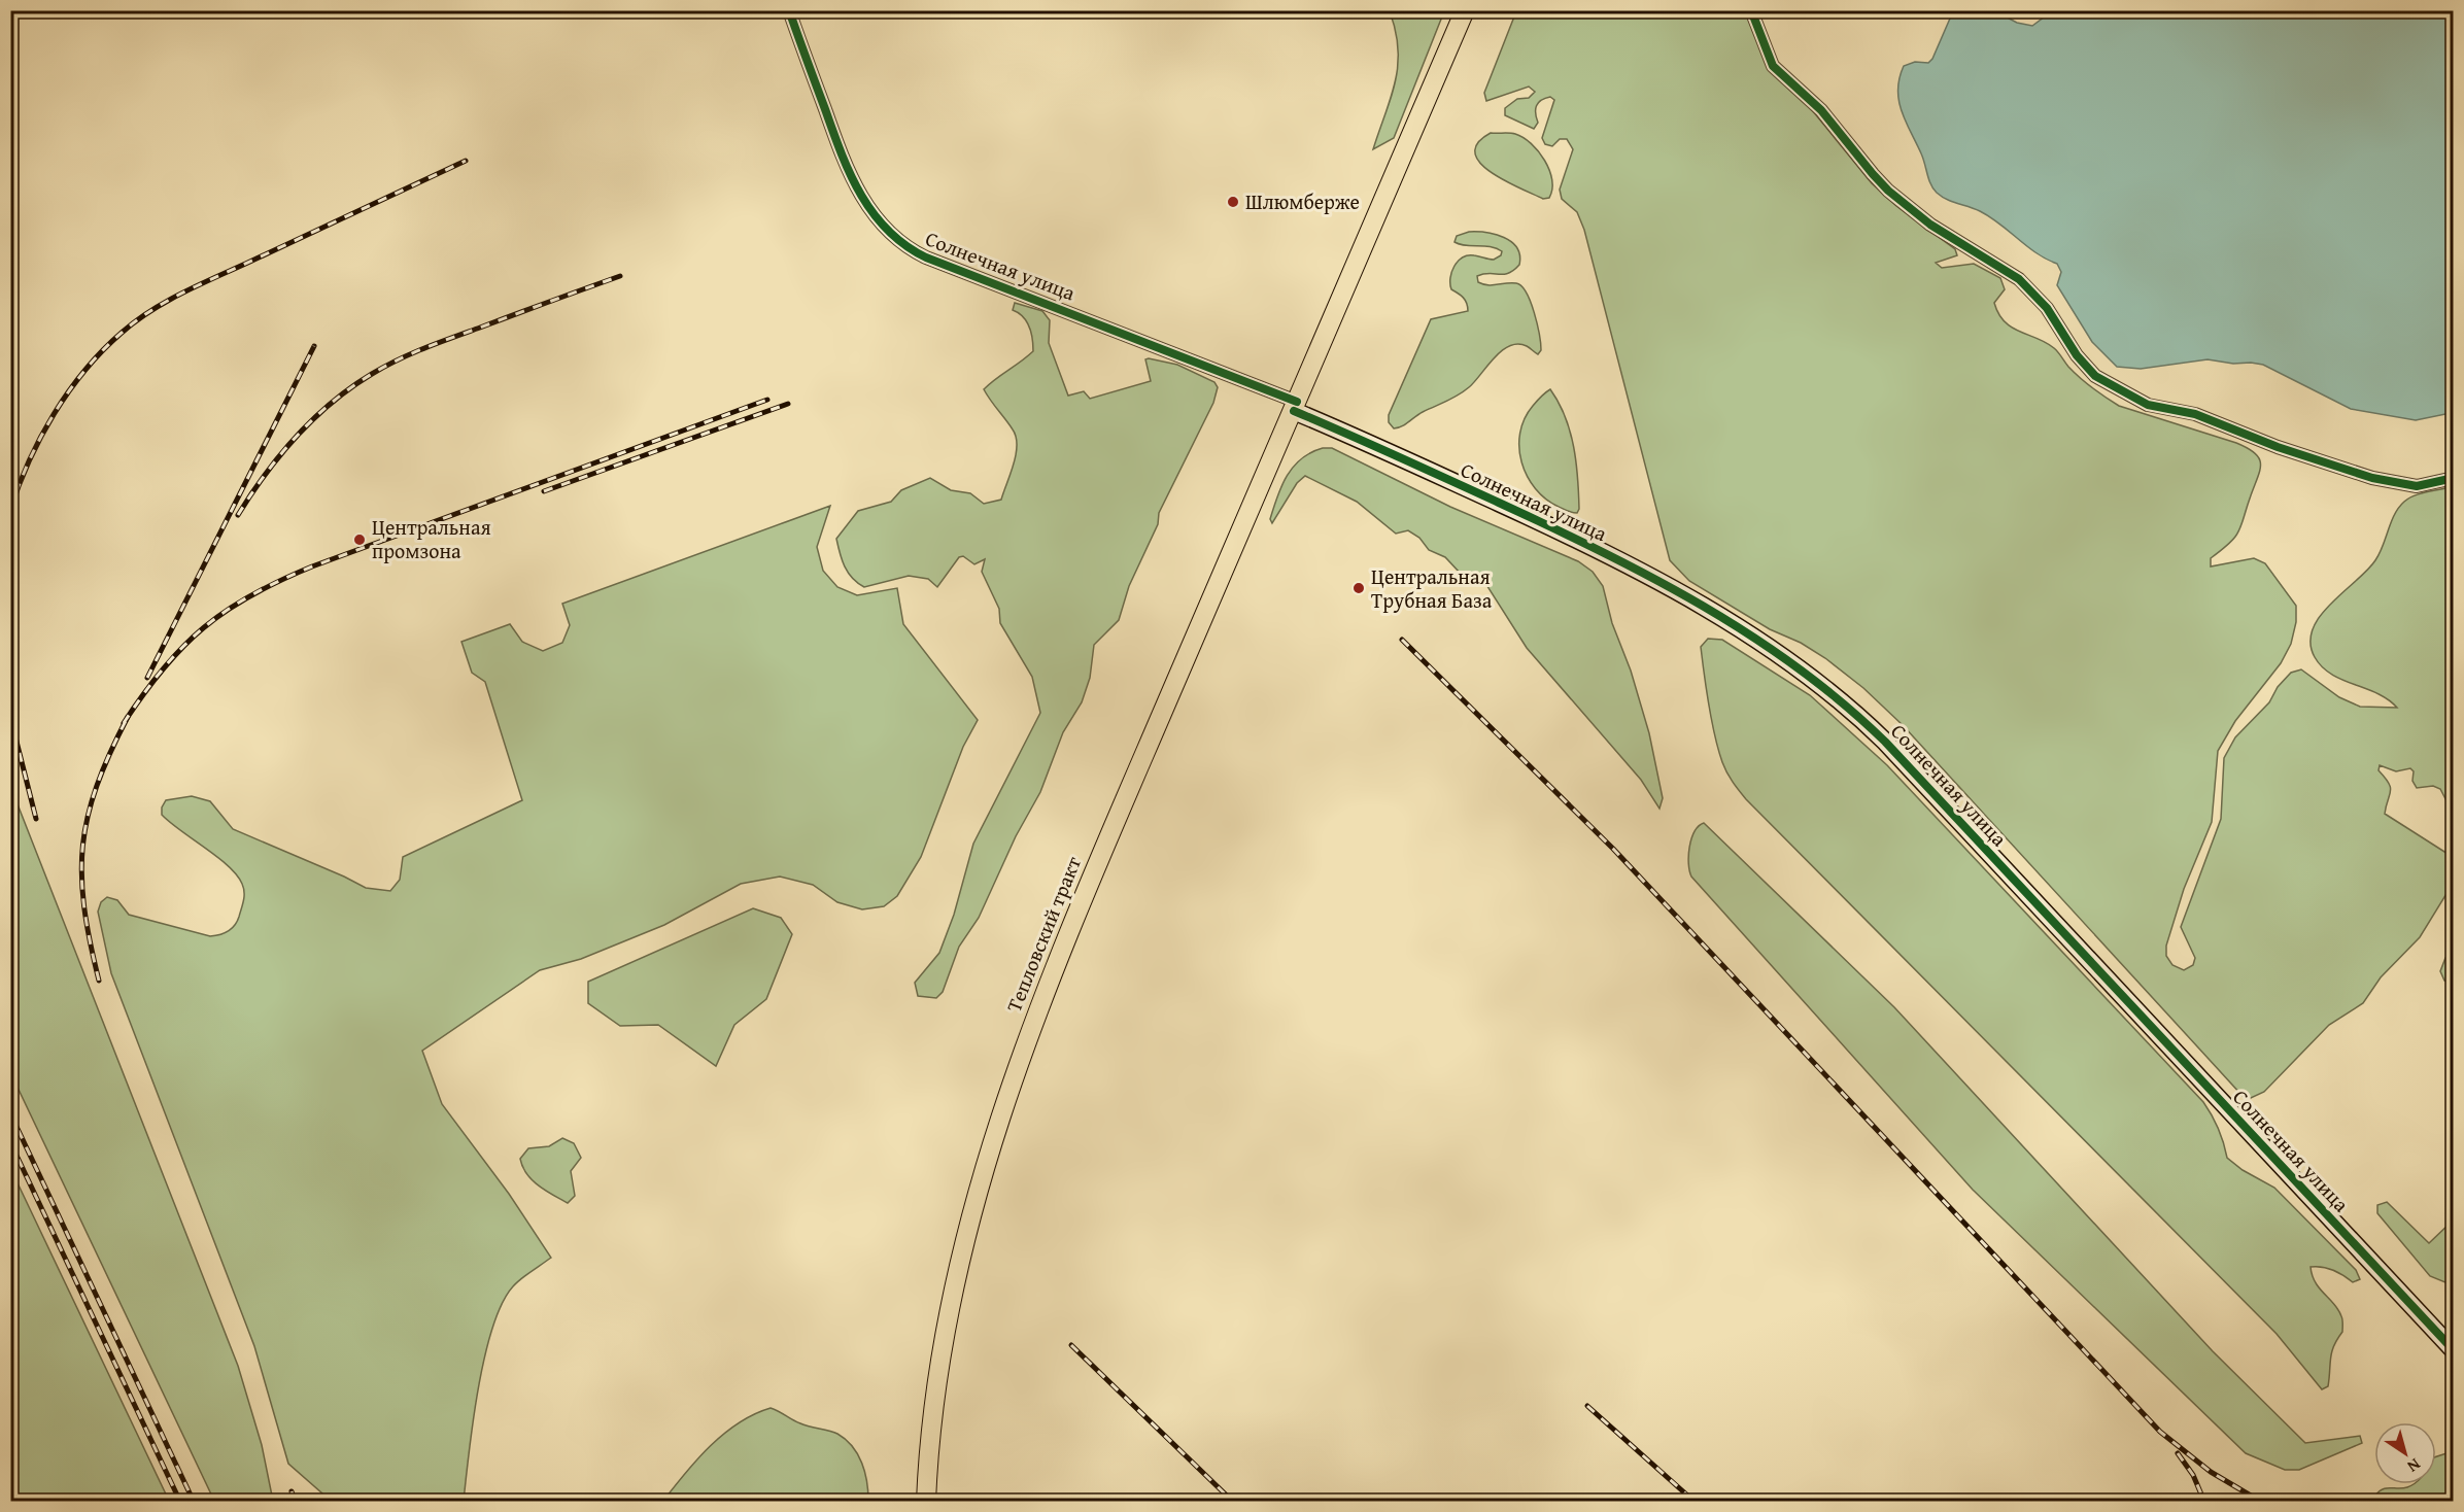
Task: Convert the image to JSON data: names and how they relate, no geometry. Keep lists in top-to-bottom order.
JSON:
{
  "streets": {
    "main road": ["Тепловский тракт"],
    "street": ["Солнечная улица"]
  },
  "crossings": [
    ["Солнечная улица", "Тепловский тракт"]
  ],
  "places": ["Шлюмберже", "Центральная промзона", "Центральная Трубная База"],
  "north": "bottom right"
}
